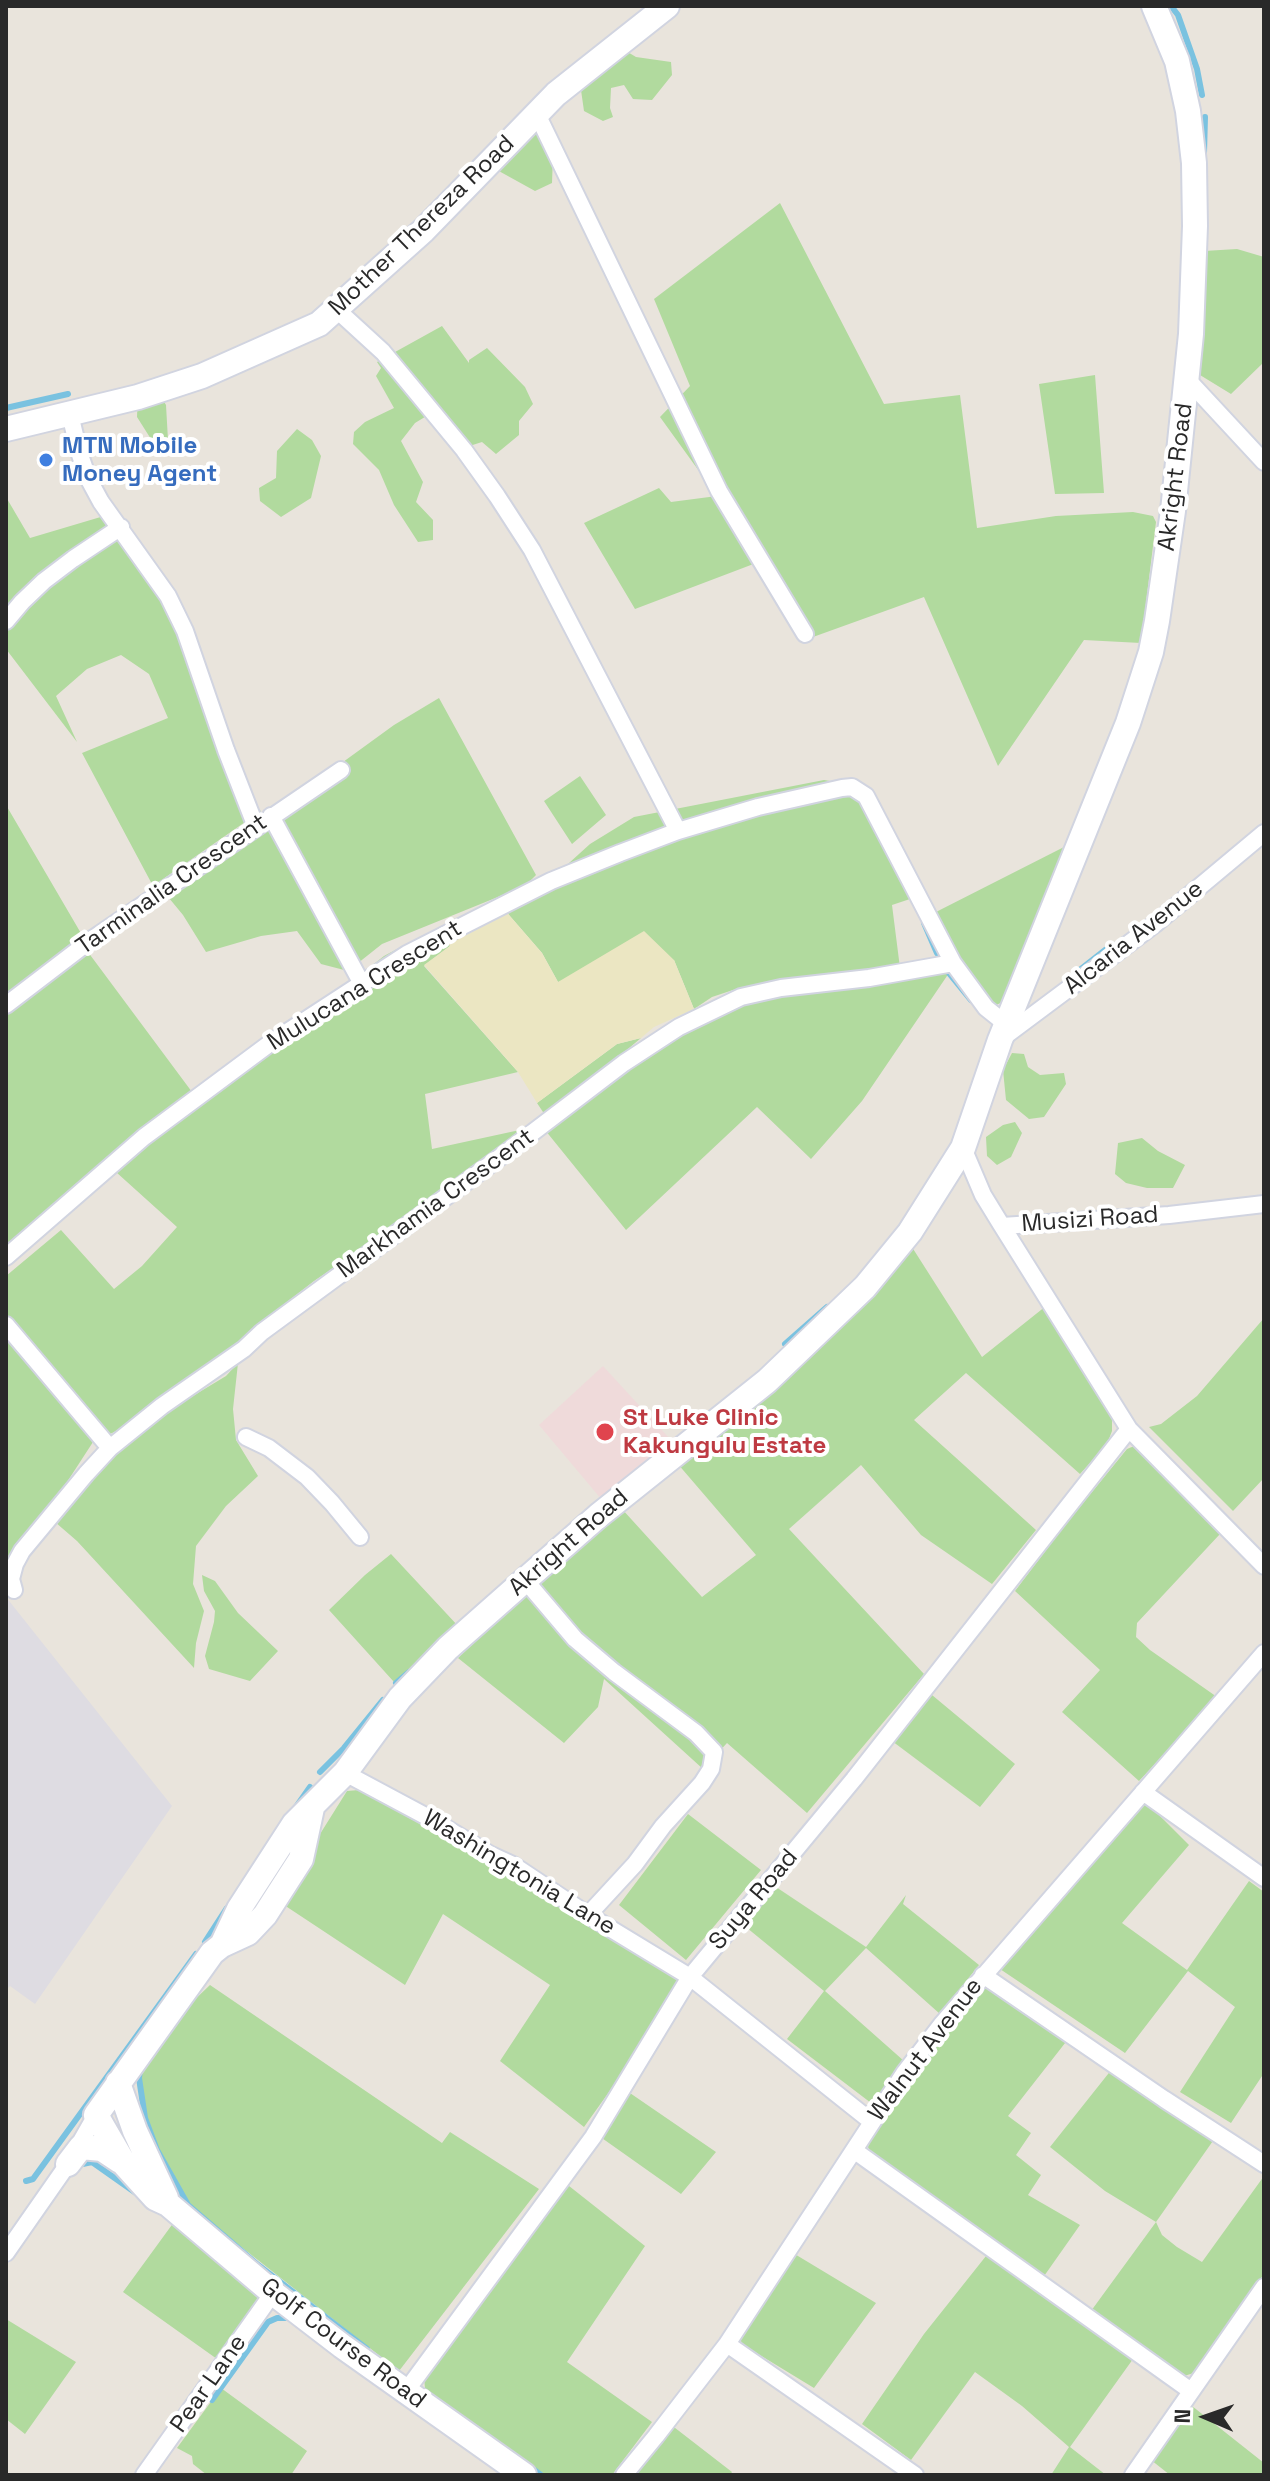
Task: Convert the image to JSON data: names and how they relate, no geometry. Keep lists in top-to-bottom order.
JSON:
{
  "streets": {
    "street": [
      "Mother Thereza Road",
      "Akright Road",
      "Tarminalia Crescent",
      "Alcaria Avenue",
      "Mulucana Crescent",
      "Markhamia Crescent",
      "Musizi Road",
      "Washingtonia Lane",
      "Suya Road",
      "Walnut Avenue",
      "Golf Course Road",
      "Pear Lane"
    ]
  },
  "crossings": [
    ["Akright Road", "Alcaria Avenue"],
    ["Akright Road", "Musizi Road"],
    ["Akright Road", "Washingtonia Lane"],
    ["Akright Road", "Golf Course Road"],
    ["Mulucana Crescent", "Markhamia Crescent"],
    ["Washingtonia Lane", "Suya Road"],
    ["Washingtonia Lane", "Walnut Avenue"],
    ["Suya Road", "Golf Course Road"],
    ["Golf Course Road", "Pear Lane"]
  ],
  "places": ["MTN Mobile Money Agent", "St Luke Clinic Kakungulu Estate"],
  "north": "left"
}
